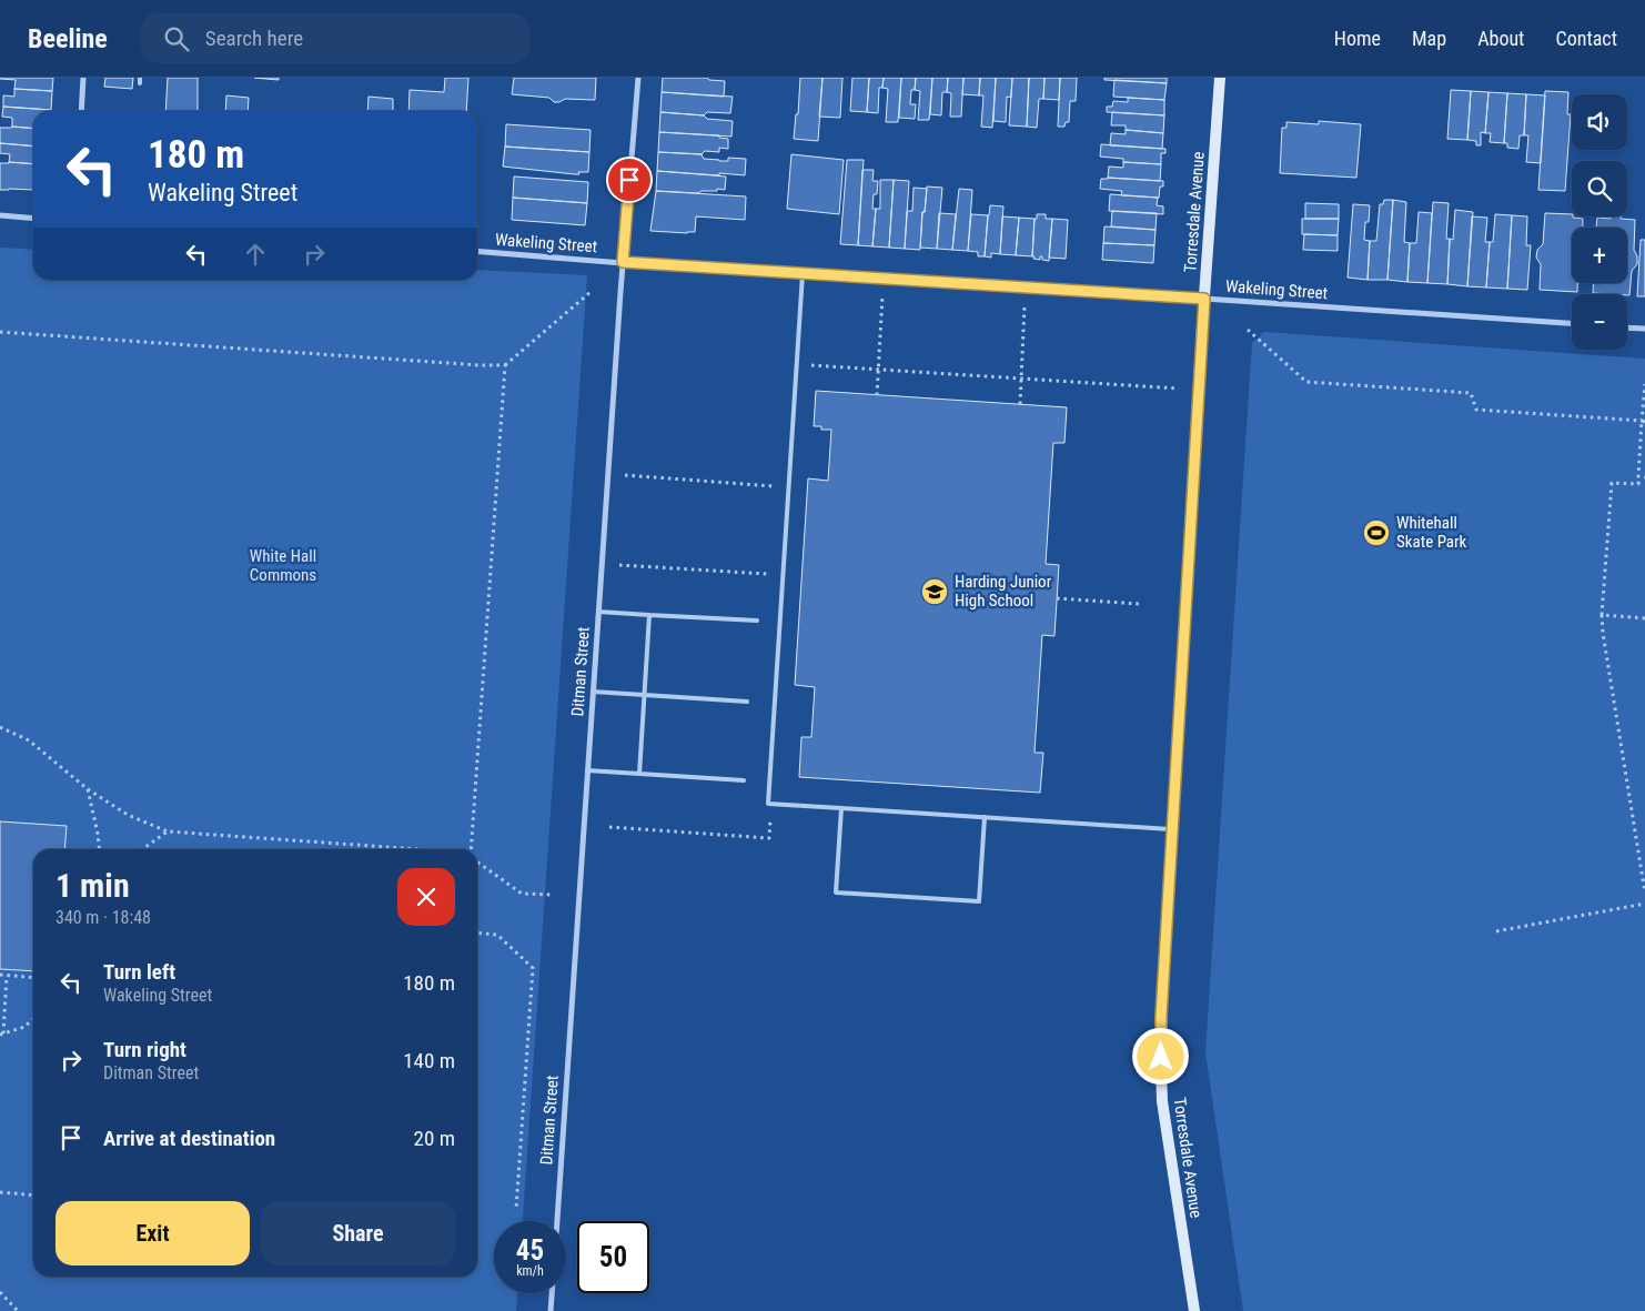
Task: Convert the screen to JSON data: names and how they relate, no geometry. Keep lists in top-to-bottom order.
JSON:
{
  "streets": {
    "main road": ["Torresdale Avenue"],
    "street": ["Wakeling Street", "Ditman Street"]
  },
  "crossings": [
    ["Torresdale Avenue", "Wakeling Street"],
    ["Wakeling Street", "Ditman Street"]
  ],
  "parks": ["White Hall Commons"],
  "places": {
    "sports": ["Whitehall Skate Park"],
    "school or university": ["Harding Junior High School"]
  },
  "page": {
    "header": "Beeline",
    "search": "Search here",
    "nav": [
      "Home",
      "Map",
      "About",
      "Contact"
    ],
    "map_buttons": ["+", "−"],
    "turn": ["180 m", "Wakeling Street"],
    "heading": ["1 min", "340 m · 18:48"],
    "list": [
      {
        "name": "Turn left",
        "note": "Wakeling Street",
        "value": "180 m"
      },
      {
        "name": "Turn right",
        "note": "Ditman Street",
        "value": "140 m"
      },
      {
        "name": "Arrive at destination",
        "value": "20 m"
      }
    ],
    "buttons": ["Exit", "Share"],
    "speed": "45 km/h",
    "limit": "50"
  }
}
